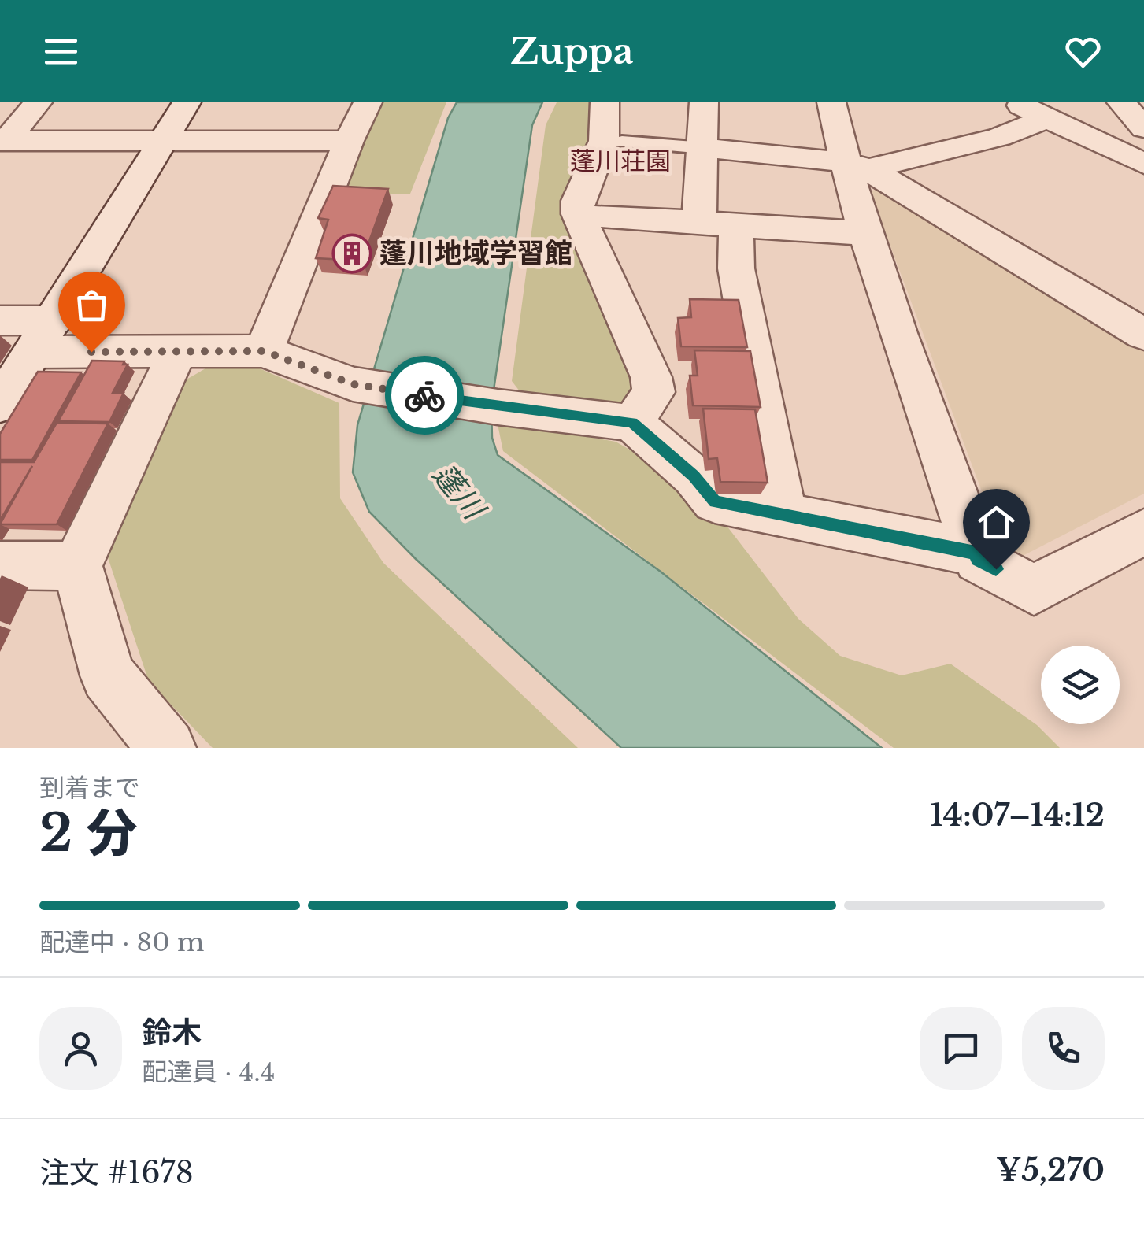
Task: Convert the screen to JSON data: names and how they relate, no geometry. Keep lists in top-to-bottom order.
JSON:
{
  "districts": ["蓬川荘園"],
  "water": ["蓬川"],
  "places": {
    "building": ["蓬川地域学習館"]
  },
  "page": {
    "header": "Zuppa",
    "heading": ["2 分", "到着まで", "14:07–14:12"],
    "panel": [
      "鈴木",
      "配達員 · 4.4",
      "注文 #1678",
      "¥5,270"
    ],
    "bar": "配達中 · 80 m"
  }
}
